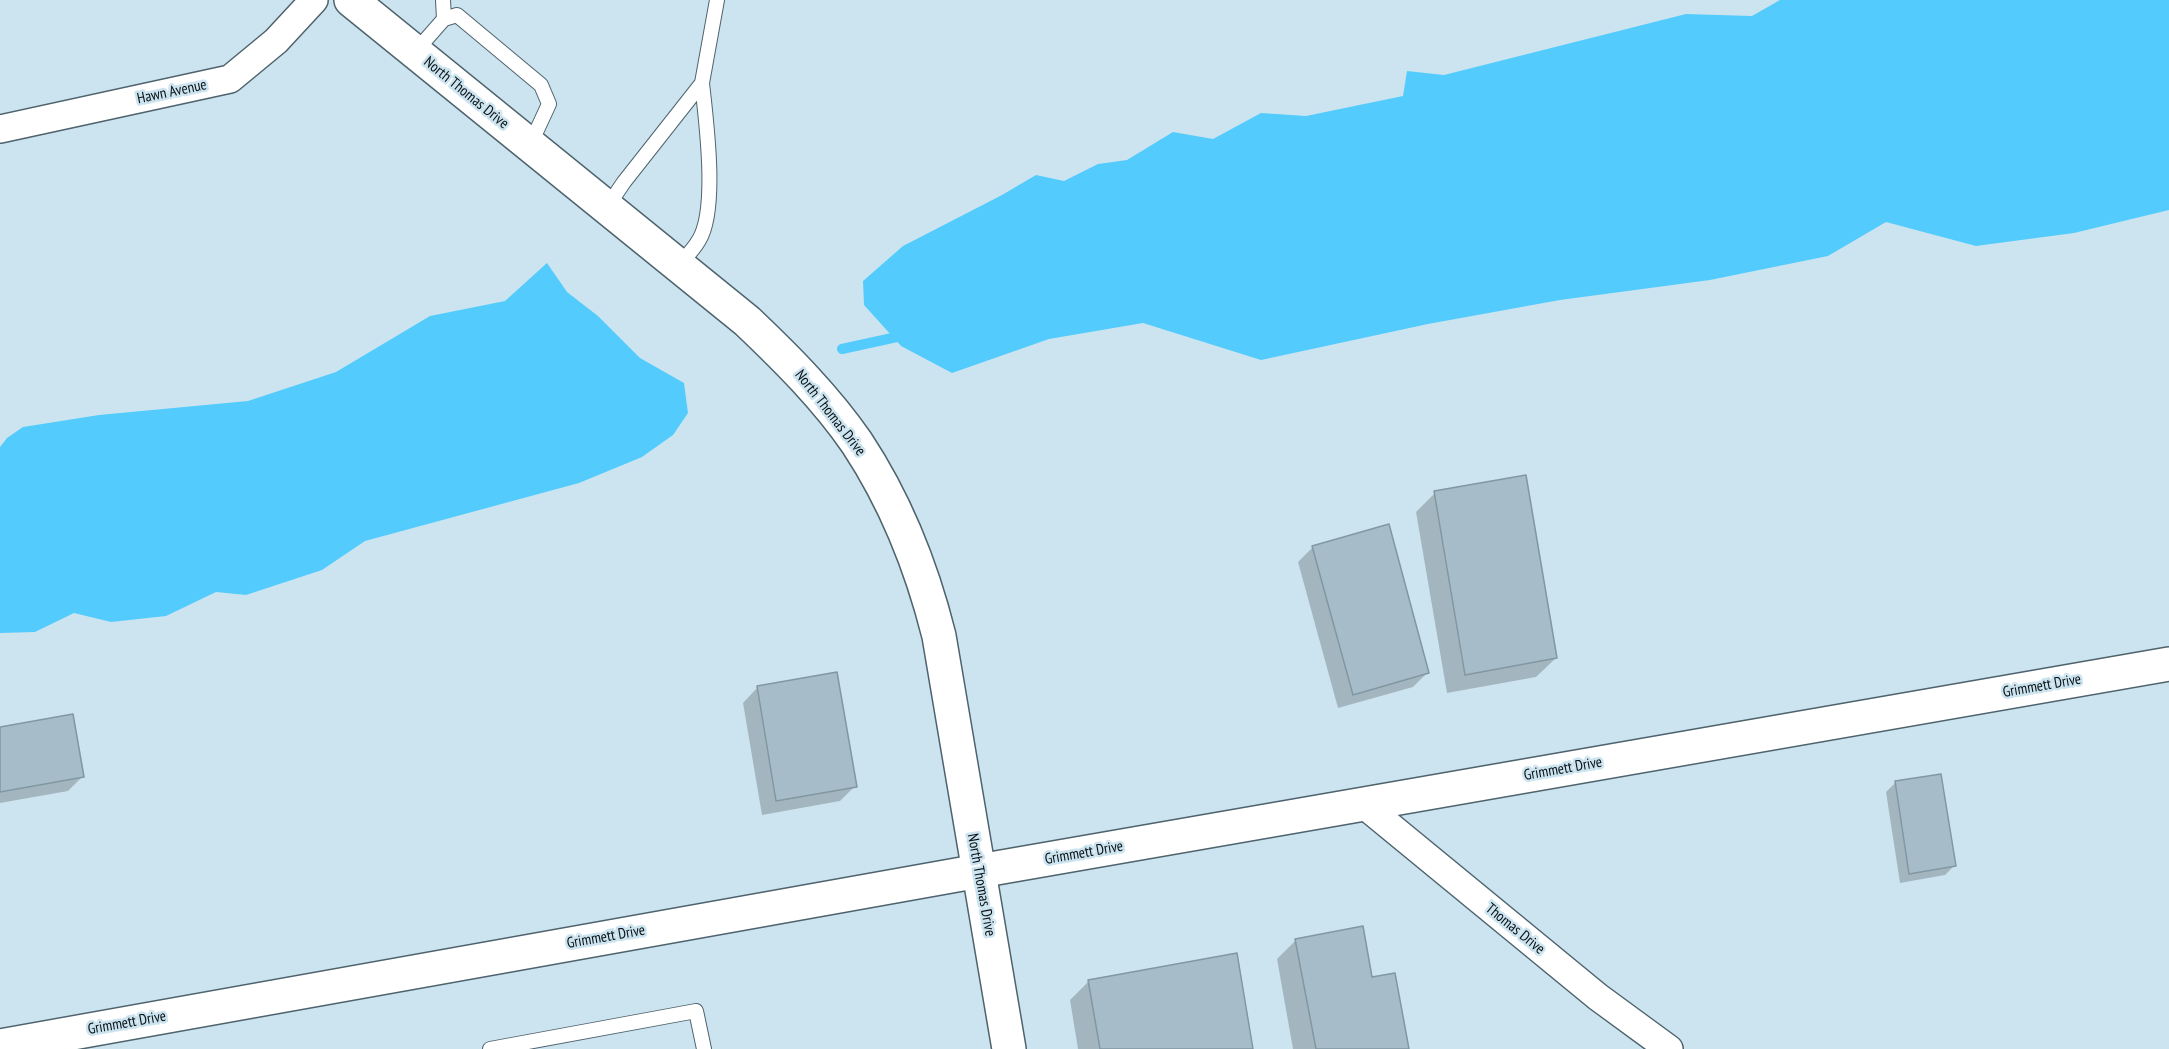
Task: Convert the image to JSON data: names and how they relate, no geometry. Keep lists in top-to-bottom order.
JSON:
{
  "streets": {
    "main road": ["North Thomas Drive", "Grimmett Drive"],
    "street": ["Hawn Avenue", "Thomas Drive"]
  },
  "crossings": [
    ["North Thomas Drive", "Grimmett Drive"],
    ["Grimmett Drive", "Thomas Drive"]
  ]
}
